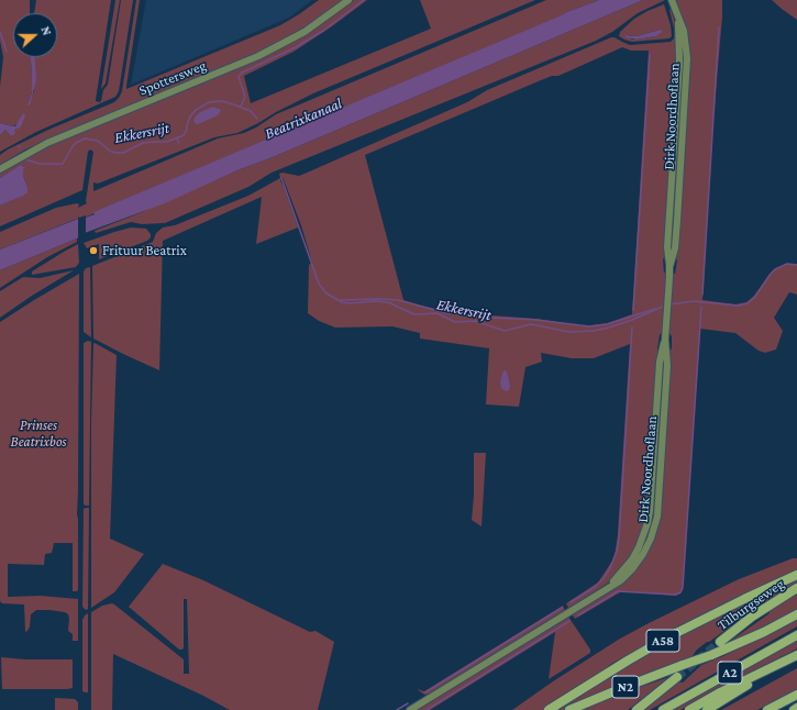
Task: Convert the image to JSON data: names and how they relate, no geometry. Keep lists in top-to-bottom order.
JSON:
{
  "streets": {
    "highway": [
      "Tilburgseweg",
      "A58",
      "A2",
      "N2"
    ],
    "street": ["Spottersweg", "Dirk Noordhoflaan"]
  },
  "water": ["Beatrixkanaal", "Ekkersrijt"],
  "parks": ["Prinses Beatrixbos"],
  "places": ["Frituur Beatrix"],
  "north": "right"
}
